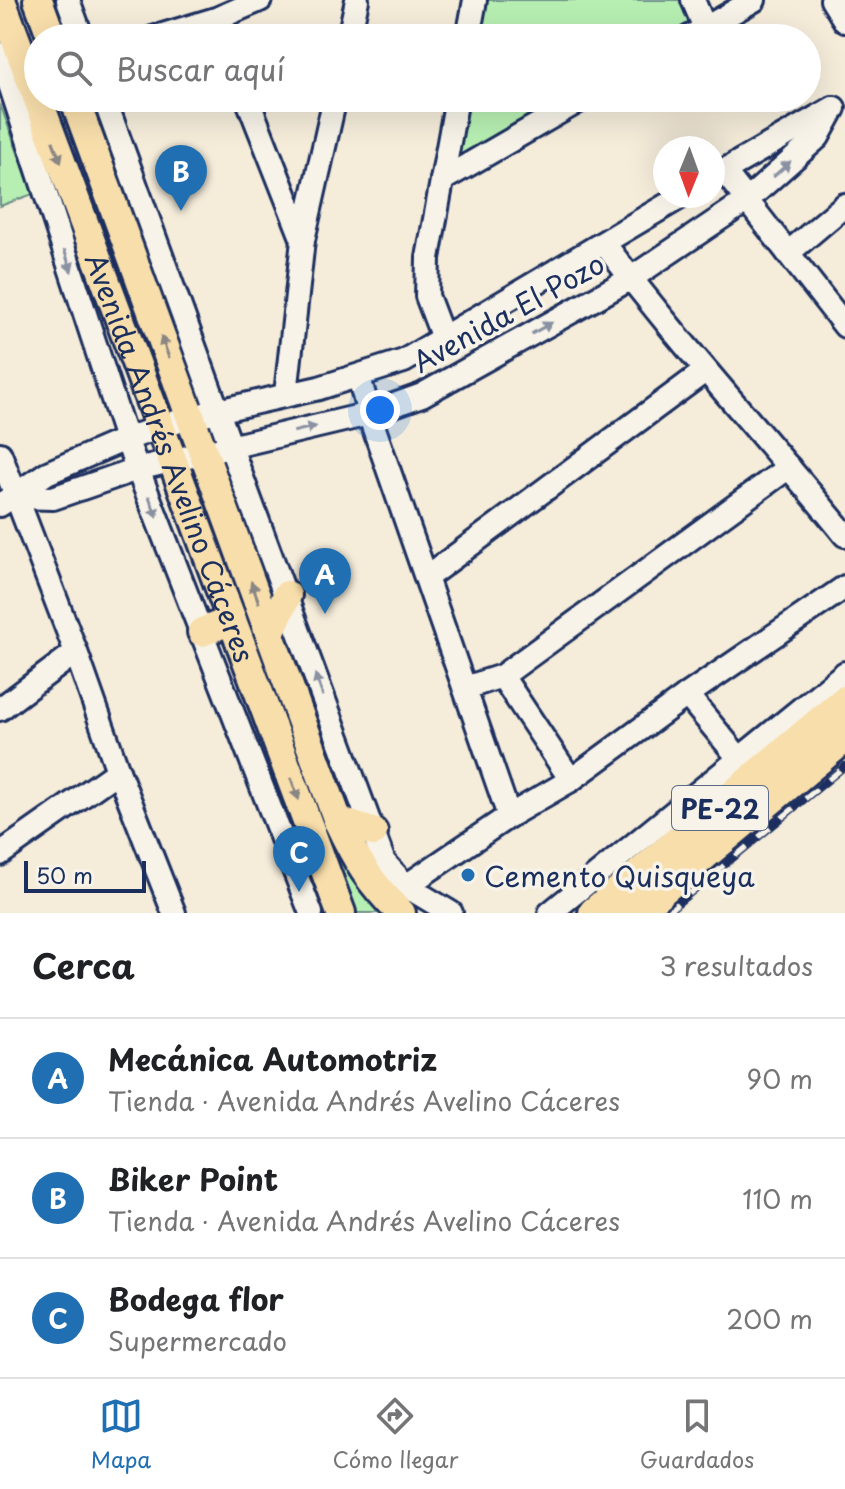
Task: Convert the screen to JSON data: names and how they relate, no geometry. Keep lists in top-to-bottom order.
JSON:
{
  "streets": {
    "highway": ["PE-22"],
    "main road": ["Avenida Andrés Avelino Cáceres"],
    "street": ["Avenida El Pozo"]
  },
  "crossings": [
    ["Avenida El Pozo", "Avenida Andrés Avelino Cáceres"]
  ],
  "places": ["Cemento Quisqueya"],
  "scale_bar": "50 m",
  "north": "bottom",
  "page": {
    "search": "Buscar aquí",
    "pins": ["B", "A", "C"],
    "scale": "50 m",
    "heading": ["Cerca", "3 resultados"],
    "list": [
      {
        "mark": "A",
        "name": "Mecánica Automotriz",
        "note": "Tienda · Avenida Andrés Avelino Cáceres",
        "value": "90 m"
      },
      {
        "mark": "B",
        "name": "Biker Point",
        "note": "Tienda · Avenida Andrés Avelino Cáceres",
        "value": "110 m"
      },
      {
        "mark": "C",
        "name": "Bodega flor",
        "note": "Supermercado",
        "value": "200 m"
      }
    ],
    "nav": ["Mapa", "Cómo llegar", "Guardados"]
  }
}
